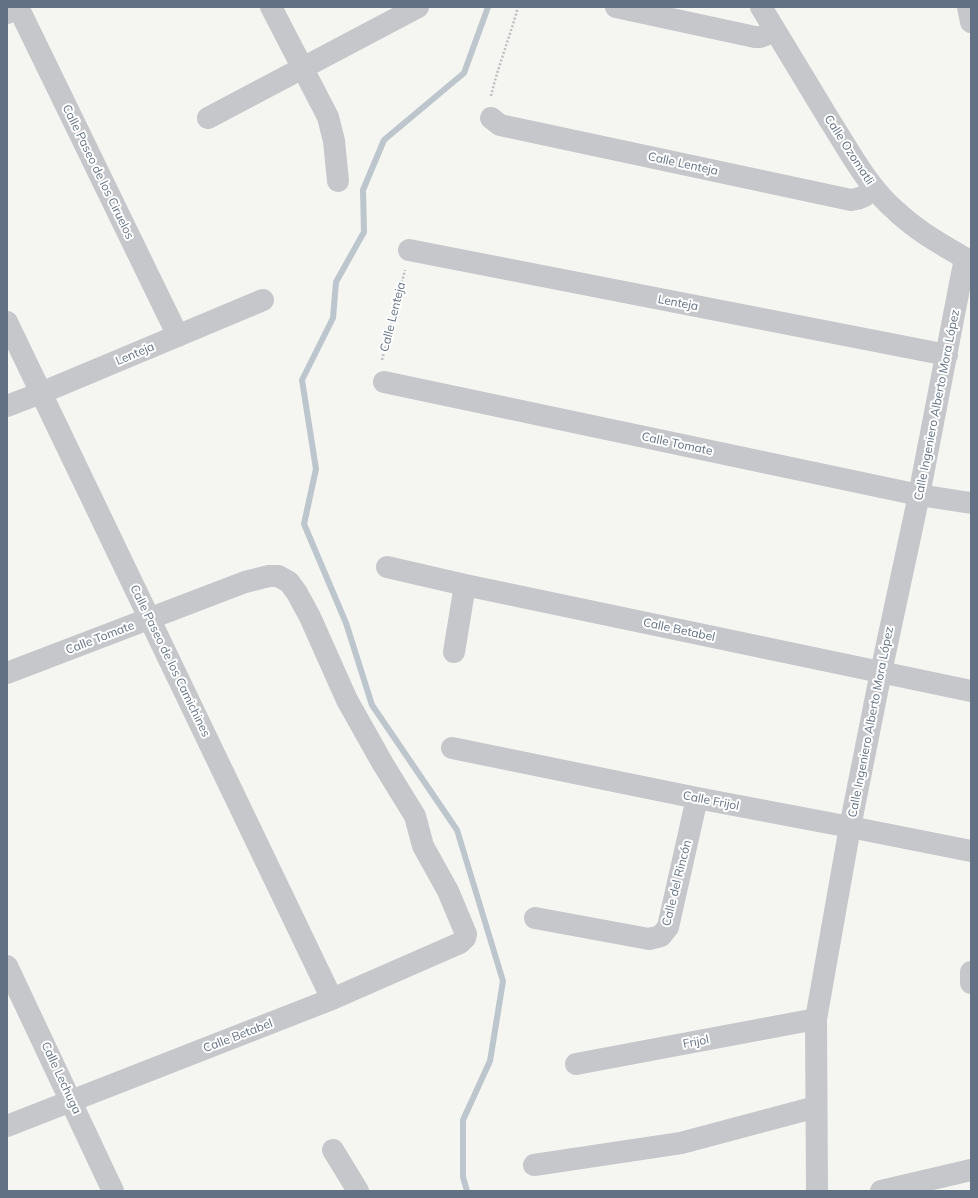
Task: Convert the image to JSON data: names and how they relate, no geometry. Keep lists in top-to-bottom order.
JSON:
{
  "streets": {
    "street": [
      "Calle Ozomatli",
      "Calle Lenteja",
      "Calle Paseo de los Ciruelos",
      "Lenteja",
      "Calle Ingeniero Alberto Mora López",
      "Calle Tomate",
      "Calle Betabel",
      "Calle Paseo de los Camichines",
      "Calle Frijol",
      "Calle del Rincón",
      "Frijol",
      "Calle Lechuga"
    ]
  },
  "crossings": [
    ["Calle Ozomatli", "Calle Lenteja"],
    ["Calle Ozomatli", "Calle Ingeniero Alberto Mora López"],
    ["Calle Lenteja", "Lenteja"],
    ["Calle Lenteja", "Calle Tomate"],
    ["Calle Paseo de los Ciruelos", "Lenteja"],
    ["Lenteja", "Calle Ingeniero Alberto Mora López"],
    ["Lenteja", "Calle Paseo de los Camichines"],
    ["Calle Ingeniero Alberto Mora López", "Calle Tomate"],
    ["Calle Ingeniero Alberto Mora López", "Calle Betabel"],
    ["Calle Ingeniero Alberto Mora López", "Calle Frijol"],
    ["Calle Ingeniero Alberto Mora López", "Frijol"],
    ["Calle Tomate", "Calle Betabel"],
    ["Calle Tomate", "Calle Paseo de los Camichines"],
    ["Calle Betabel", "Calle Paseo de los Camichines"],
    ["Calle Betabel", "Calle Lechuga"],
    ["Calle Frijol", "Calle del Rincón"]
  ]
}
